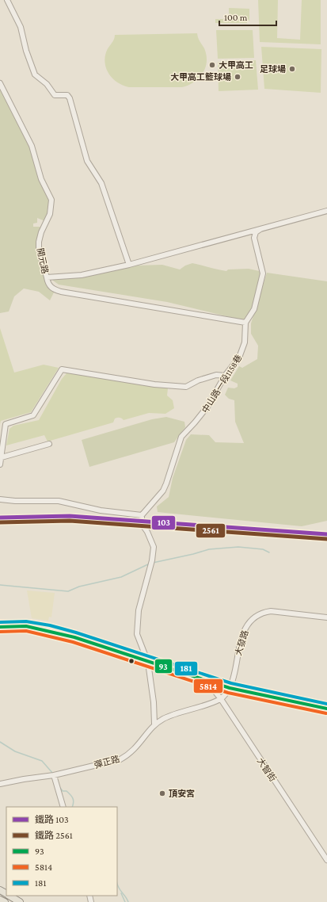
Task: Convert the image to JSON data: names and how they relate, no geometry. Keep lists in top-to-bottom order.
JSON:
{
  "streets": {
    "street": [
      "開元路",
      "中山路一段1158巷",
      "大發路",
      "彈正路",
      "大智街"
    ]
  },
  "crossings": [
    ["彈正路", "大智街"]
  ],
  "places": [
    "大甲高工",
    "足球場",
    "大甲高工籃球場",
    "頂安宮"
  ],
  "lines": [
    "rail line 103",
    "rail line 2561",
    "transit line 181",
    "transit line 93",
    "transit line 5814"
  ],
  "legend": [
    "鐵路 103",
    "鐵路 2561",
    "93",
    "5814",
    "181"
  ],
  "scale_bar": "100 m"
}
